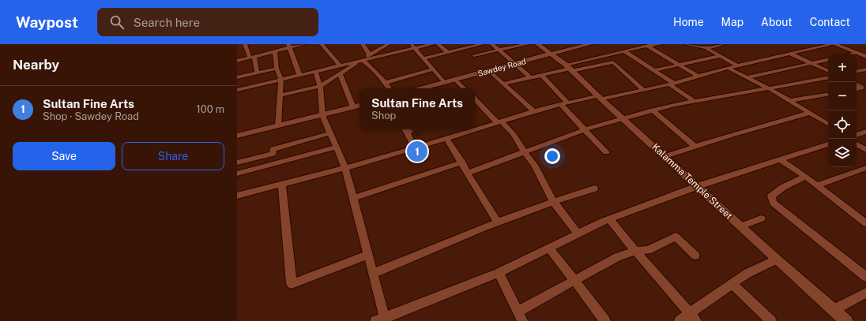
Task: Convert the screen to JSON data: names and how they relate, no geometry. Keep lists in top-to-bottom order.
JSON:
{
  "streets": {
    "street": ["Sawdey Road", "Kalamma Temple Street"]
  },
  "crossings": [
    ["Sawdey Road", "Kalamma Temple Street"]
  ],
  "page": {
    "header": "Waypost",
    "search": "Search here",
    "nav": [
      "Home",
      "Map",
      "About",
      "Contact"
    ],
    "heading": "Nearby",
    "map_buttons": ["+", "−"],
    "list": [
      {
        "mark": "1",
        "name": "Sultan Fine Arts",
        "note": "Shop · Sawdey Road",
        "value": "100 m"
      }
    ],
    "popup": ["Sultan Fine Arts", "Shop"],
    "buttons": ["Save", "Share"],
    "pins": "1"
  }
}
